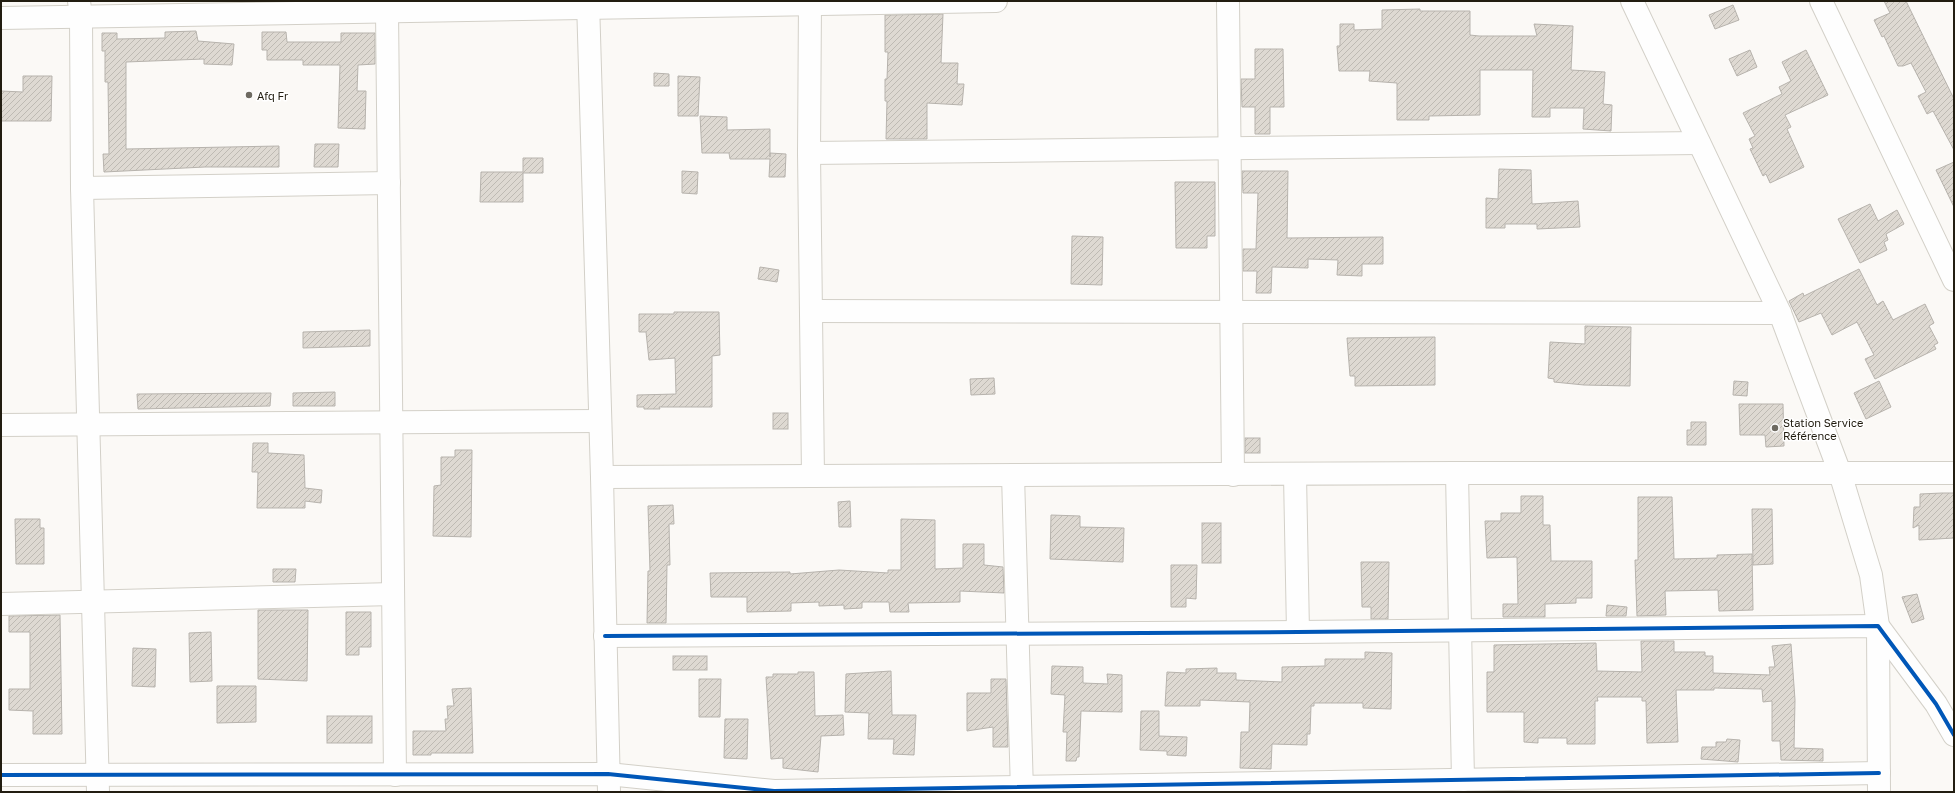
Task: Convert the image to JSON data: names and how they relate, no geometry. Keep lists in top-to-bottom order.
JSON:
{
  "places": ["Afq Fr", "Station Service Référence"]
}
